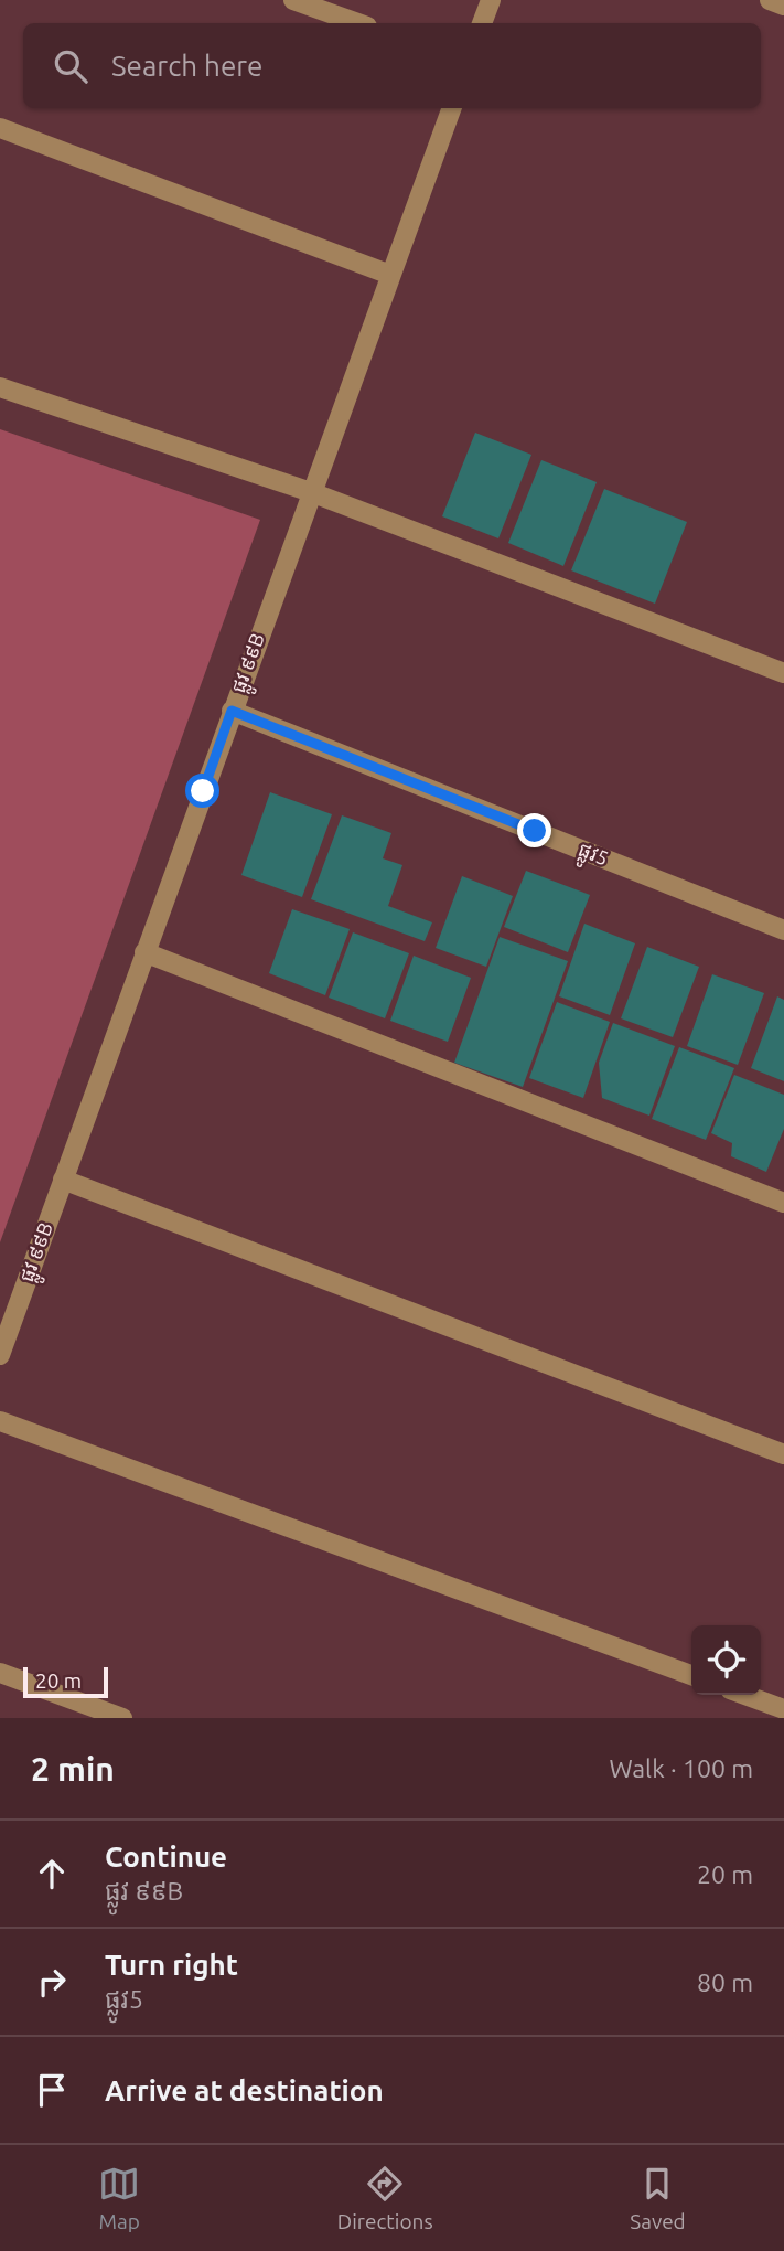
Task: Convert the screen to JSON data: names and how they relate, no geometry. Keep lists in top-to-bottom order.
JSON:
{
  "streets": {
    "street": ["ផ្លូវ ៩៩B", "ផ្លូវ5"]
  },
  "crossings": [
    ["ផ្លូវ ៩៩B", "ផ្លូវ5"]
  ],
  "scale_bar": "20 m",
  "page": {
    "search": "Search here",
    "scale": "20 m",
    "heading": ["2 min", "Walk · 100 m"],
    "list": [
      ["Continue", "ផ្លូវ ៩៩B", "20 m"],
      ["Turn right", "ផ្លូវ5", "80 m"],
      "Arrive at destination"
    ],
    "nav": ["Map", "Directions", "Saved"]
  }
}
